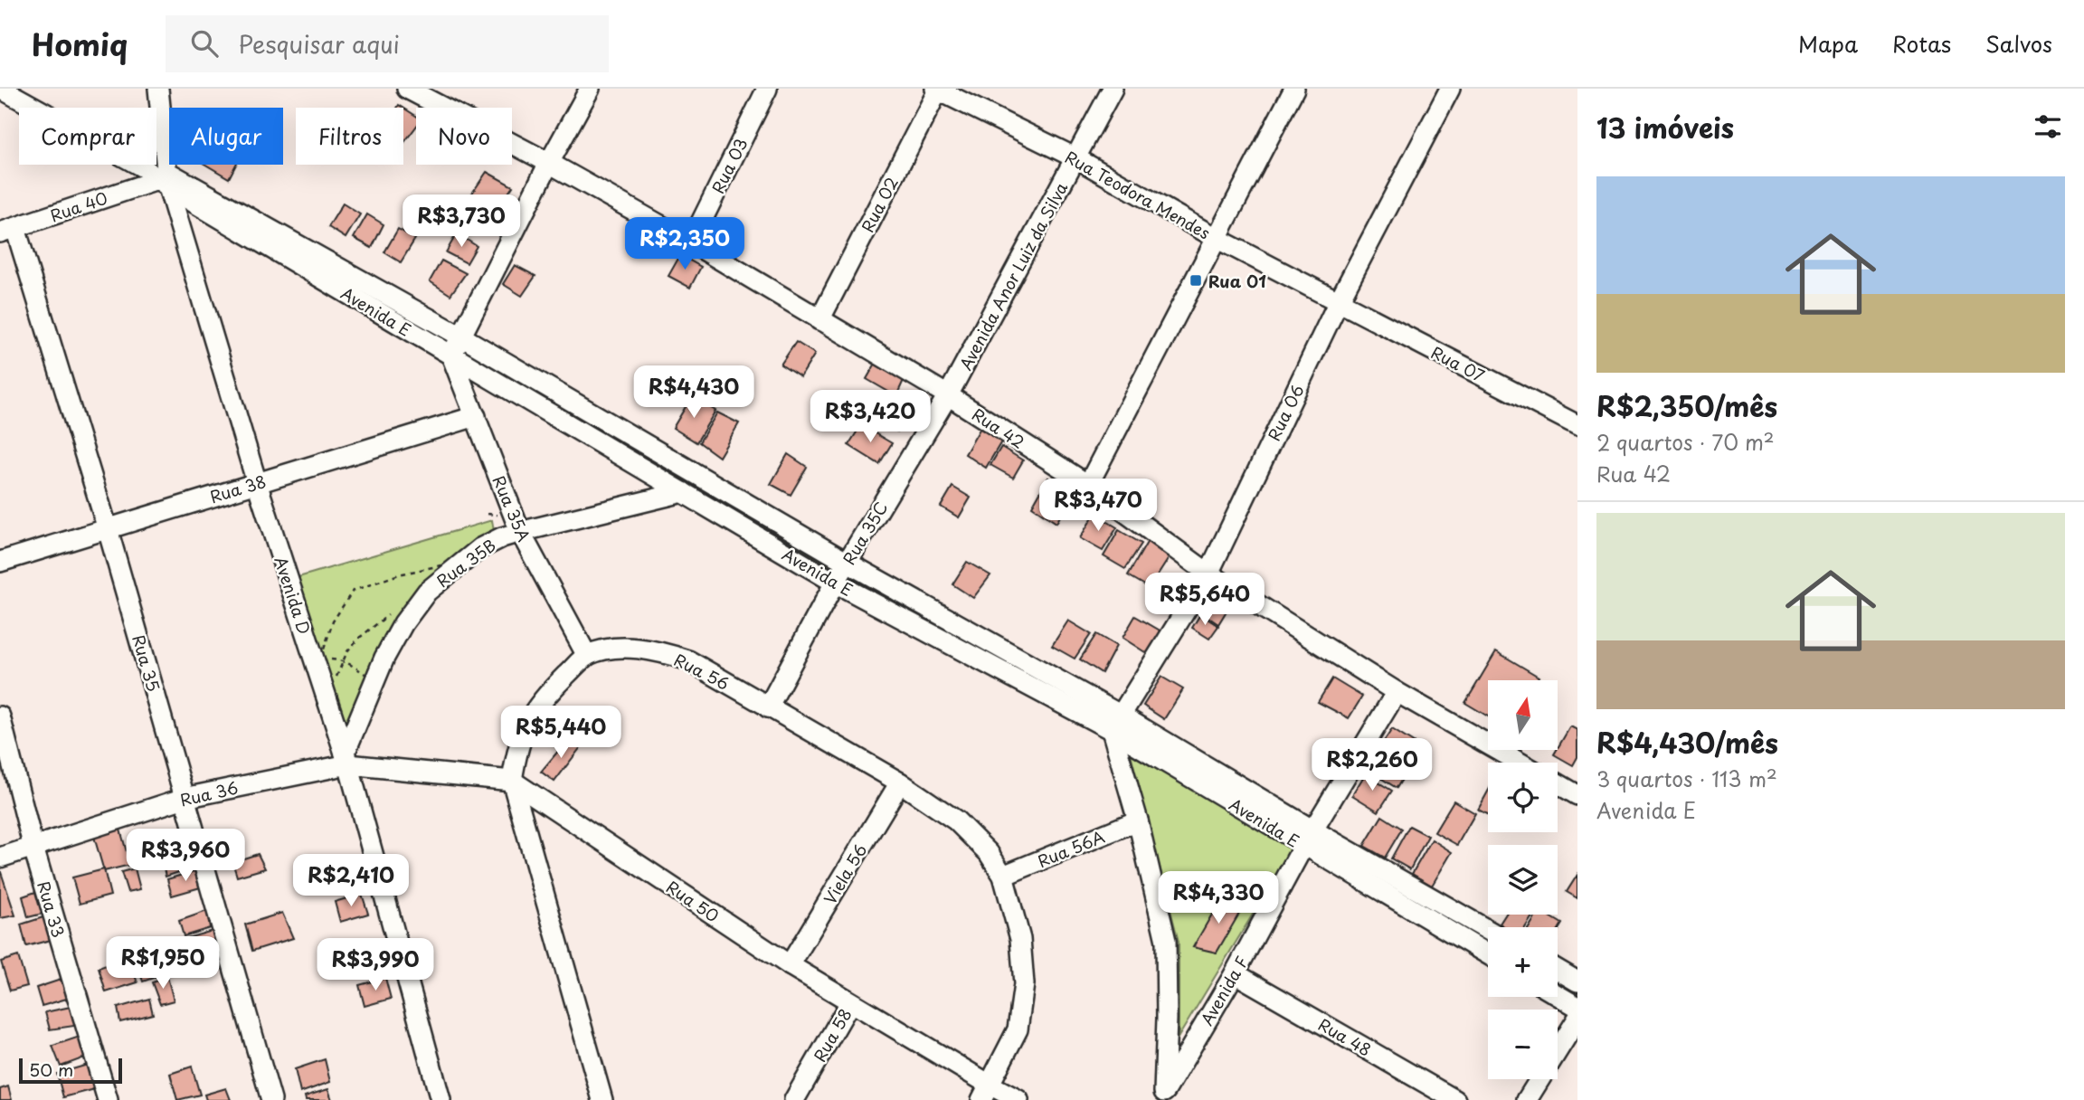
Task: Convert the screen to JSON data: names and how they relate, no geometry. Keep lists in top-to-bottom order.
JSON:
{
  "streets": {
    "street": [
      "Rua 03",
      "Rua Teodora Mendes",
      "Rua 02",
      "Rua 40",
      "Avenida Anor Luiz da Silva",
      "Avenida E",
      "Rua 07",
      "Rua 06",
      "Rua 42",
      "Rua 38",
      "Rua 35A",
      "Rua 35C",
      "Rua 35B",
      "Avenida D",
      "Rua 35",
      "Rua 56",
      "Rua 36",
      "Rua 56A",
      "Viela 56",
      "Rua 50",
      "Rua 33",
      "Avenida F",
      "Rua 58",
      "Rua 48"
    ]
  },
  "crossings": [
    ["Rua 03", "Rua 42"],
    ["Rua Teodora Mendes", "Rua 02"],
    ["Rua Teodora Mendes", "Avenida Anor Luiz da Silva"],
    ["Rua Teodora Mendes", "Rua 07"],
    ["Rua Teodora Mendes", "Rua 06"],
    ["Rua 02", "Rua 42"],
    ["Rua 40", "Avenida E"],
    ["Rua 40", "Avenida D"],
    ["Rua 40", "Rua 35"],
    ["Avenida Anor Luiz da Silva", "Rua 42"],
    ["Avenida Anor Luiz da Silva", "Rua 35C"],
    ["Avenida E", "Rua 06"],
    ["Avenida E", "Rua 35A"],
    ["Avenida E", "Rua 35C"],
    ["Avenida E", "Rua 35B"],
    ["Avenida E", "Avenida D"],
    ["Avenida E", "Avenida F"],
    ["Rua 07", "Rua 06"],
    ["Rua 06", "Rua 42"],
    ["Rua 06", "Avenida F"],
    ["Rua 42", "Rua 35C"],
    ["Rua 42", "Avenida F"],
    ["Rua 38", "Rua 35A"],
    ["Rua 38", "Avenida D"],
    ["Rua 38", "Rua 35"],
    ["Rua 35A", "Rua 35B"],
    ["Rua 35A", "Rua 56"],
    ["Rua 35C", "Rua 56"],
    ["Rua 35B", "Avenida D"],
    ["Rua 35B", "Rua 36"],
    ["Rua 35B", "Rua 50"],
    ["Avenida D", "Rua 36"],
    ["Avenida D", "Rua 50"],
    ["Rua 35", "Rua 36"],
    ["Rua 56", "Rua 56A"],
    ["Rua 56", "Viela 56"],
    ["Rua 56", "Rua 50"],
    ["Rua 36", "Rua 50"],
    ["Rua 36", "Rua 33"],
    ["Rua 56A", "Avenida F"],
    ["Viela 56", "Rua 50"],
    ["Rua 50", "Rua 58"],
    ["Avenida F", "Rua 48"]
  ],
  "places": {
    "transit": ["Rua 01"]
  },
  "scale_bar": "50 m",
  "north": "top",
  "page": {
    "header": "Homiq",
    "search": "Pesquisar aqui",
    "nav": ["Mapa", "Rotas", "Salvos"],
    "heading": "13 imóveis",
    "chip": [
      "Comprar",
      "Alugar",
      "Filtros",
      "Novo"
    ],
    "list": [
      {
        "name": "R$2,350/mês",
        "note": "2 quartos · 70 m² · Rua 42"
      },
      {
        "name": "R$4,430/mês",
        "note": "3 quartos · 113 m² · Avenida E"
      }
    ],
    "price": [
      "R$3,730",
      "R$2,350",
      "R$4,430",
      "R$3,420",
      "R$3,470",
      "R$5,640",
      "R$5,440",
      "R$2,260",
      "R$3,960",
      "R$2,410",
      "R$4,330",
      "R$1,950",
      "R$3,990"
    ],
    "map_buttons": ["+", "−"],
    "scale": "50 m"
  }
}
